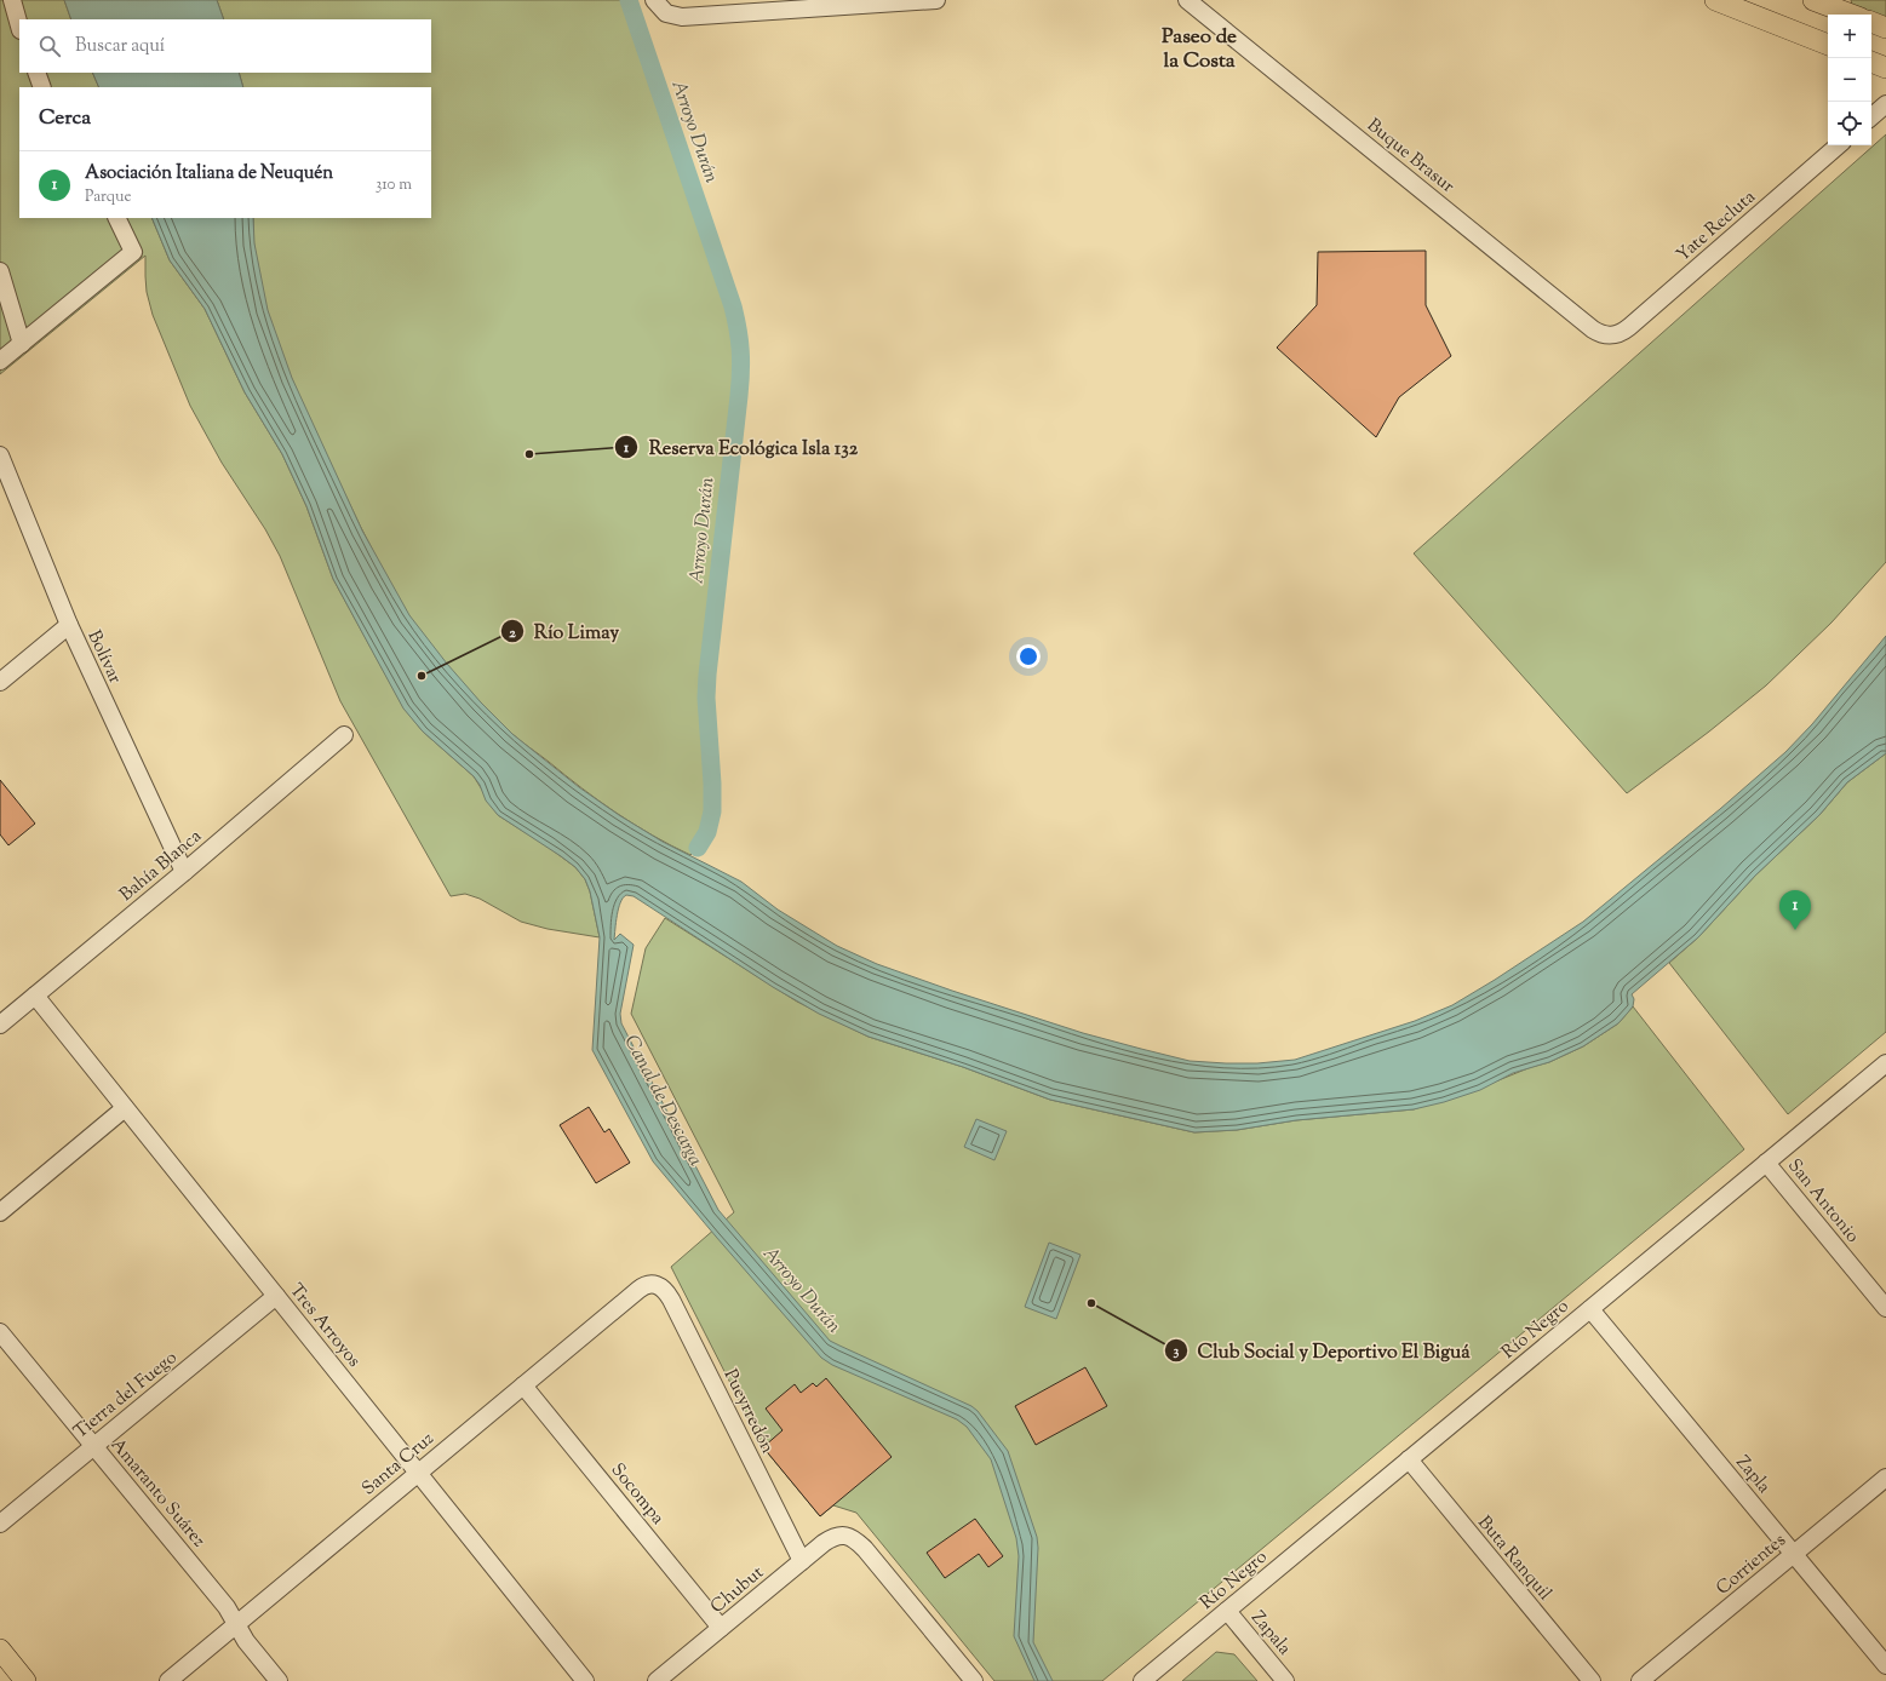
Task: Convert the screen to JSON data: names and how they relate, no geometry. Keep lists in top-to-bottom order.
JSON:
{
  "streets": {
    "street": [
      "Buque Brasur",
      "Yate Recluta",
      "Bolívar",
      "Bahía Blanca",
      "San Antonio",
      "Tres Arroyos",
      "Río Negro",
      "Tierra del Fuego",
      "Pueyrredón",
      "Santa Cruz",
      "Zapla",
      "Amaranto Suárez",
      "Socompa",
      "Buta Ranquil",
      "Corrientes",
      "Chubut",
      "Zapala"
    ]
  },
  "crossings": [
    ["Buque Brasur", "Yate Recluta"],
    ["Bolívar", "Bahía Blanca"],
    ["Bahía Blanca", "Tres Arroyos"],
    ["San Antonio", "Río Negro"],
    ["Tres Arroyos", "Tierra del Fuego"],
    ["Tres Arroyos", "Santa Cruz"],
    ["Río Negro", "Zapla"],
    ["Río Negro", "Buta Ranquil"],
    ["Río Negro", "Zapala"],
    ["Tierra del Fuego", "Amaranto Suárez"],
    ["Pueyrredón", "Santa Cruz"],
    ["Pueyrredón", "Chubut"],
    ["Santa Cruz", "Amaranto Suárez"],
    ["Santa Cruz", "Socompa"],
    ["Zapla", "Corrientes"],
    ["Socompa", "Chubut"]
  ],
  "districts": ["Paseo de la Costa"],
  "water": ["Arroyo Durán", "Canal de Descarga"],
  "places": ["Reserva Ecológica Isla 132", "Río Limay", "Club Social y Deportivo El Biguá"],
  "page": {
    "map_buttons": ["+", "−"],
    "search": "Buscar aquí",
    "heading": "Cerca",
    "list": [
      {
        "mark": "1",
        "name": "Asociación Italiana de Neuquén",
        "note": "Parque",
        "value": "310 m"
      }
    ],
    "pins": "1"
  }
}
